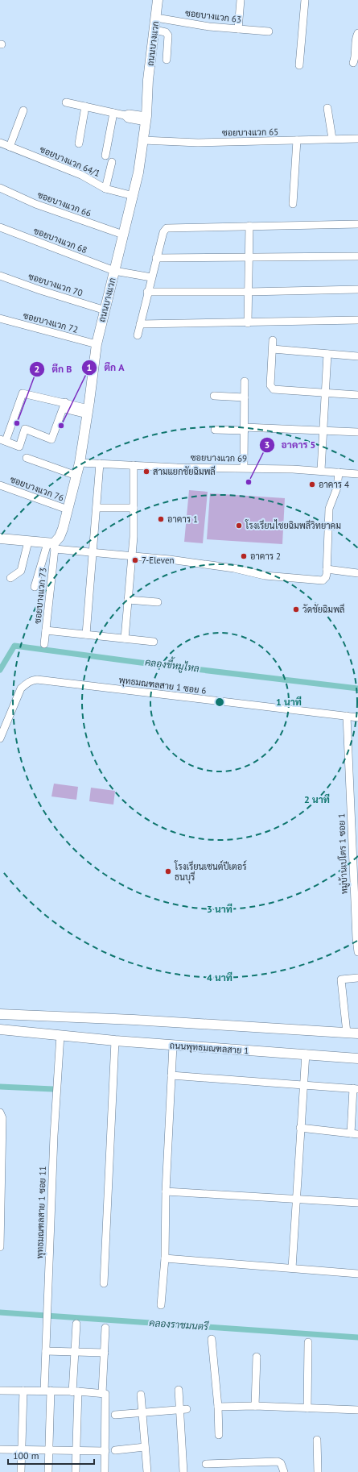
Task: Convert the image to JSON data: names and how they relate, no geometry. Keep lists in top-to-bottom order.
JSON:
{
  "streets": {
    "main road": ["ถนนบางแวก", "ถนนพุทธมณฑลสาย 1"],
    "street": [
      "ซอยบางแวก 63",
      "ซอยบางแวก 65",
      "ซอยบางแวก 64/1",
      "ซอยบางแวก 66",
      "ซอยบางแวก 68",
      "ซอยบางแวก 70",
      "ซอยบางแวก 72",
      "ซอยบางแวก 69",
      "ซอยบางแวก 76",
      "ซอยบางแวก 73",
      "พุทธมณฑลสาย 1 ซอย 6",
      "หมู่บ้านเปโตร 1 ซอย 1",
      "พุทธมณฑลสาย 1 ซอย 11"
    ]
  },
  "crossings": [
    ["ซอยบางแวก 63", "ถนนบางแวก"],
    ["ถนนบางแวก", "ซอยบางแวก 65"],
    ["ถนนบางแวก", "ซอยบางแวก 64/1"],
    ["ถนนบางแวก", "ซอยบางแวก 66"],
    ["ถนนบางแวก", "ซอยบางแวก 68"],
    ["ถนนบางแวก", "ซอยบางแวก 70"],
    ["ถนนบางแวก", "ซอยบางแวก 72"],
    ["ถนนบางแวก", "ซอยบางแวก 69"],
    ["ถนนบางแวก", "ซอยบางแวก 76"],
    ["ถนนบางแวก", "ซอยบางแวก 73"],
    ["พุทธมณฑลสาย 1 ซอย 6", "หมู่บ้านเปโตร 1 ซอย 1"],
    ["ถนนพุทธมณฑลสาย 1", "พุทธมณฑลสาย 1 ซอย 11"]
  ],
  "water": ["คลองขี้หมูไหล", "คลองราชมนตรี"],
  "places": [
    "ตึก B",
    "ตึก A",
    "สามแยกชัยฉิมพลี",
    "อาคาร 5",
    "อาคาร 4",
    "อาคาร 1",
    "โรงเรียนไชยฉิมพลีวิทยาคม",
    "อาคาร 2",
    "7-Eleven",
    "วัดชัยฉิมพลี",
    "โรงเรียนเซนต์ปีเตอร์ ธนบุรี"
  ],
  "scale_bar": "100 m",
  "rings": [
    "1 นาที",
    "2 นาที",
    "3 นาที",
    "4 นาที"
  ]
}
